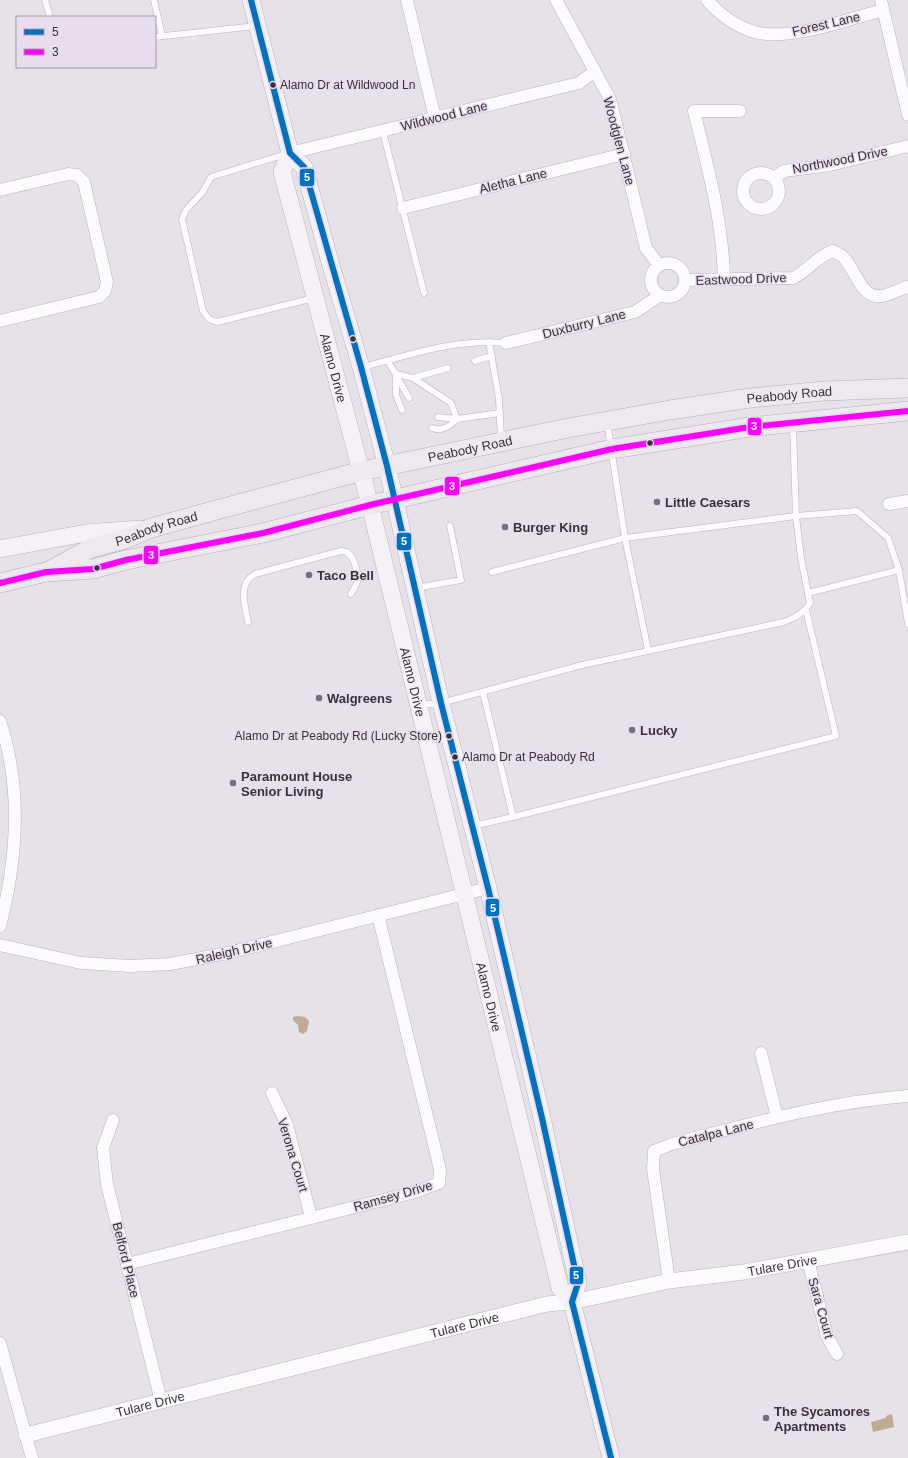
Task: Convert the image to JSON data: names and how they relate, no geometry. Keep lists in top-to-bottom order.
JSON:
{
  "streets": {
    "main road": ["Alamo Drive", "Peabody Road"],
    "street": [
      "Forest Lane",
      "Wildwood Lane",
      "Woodglen Lane",
      "Northwood Drive",
      "Aletha Lane",
      "Eastwood Drive",
      "Duxburry Lane",
      "Raleigh Drive",
      "Catalpa Lane",
      "Verona Court",
      "Ramsey Drive",
      "Belford Place",
      "Tulare Drive",
      "Sara Court"
    ]
  },
  "crossings": [
    ["Wildwood Lane", "Woodglen Lane"],
    ["Wildwood Lane", "Alamo Drive"],
    ["Woodglen Lane", "Aletha Lane"],
    ["Woodglen Lane", "Eastwood Drive"],
    ["Woodglen Lane", "Duxburry Lane"],
    ["Eastwood Drive", "Duxburry Lane"],
    ["Alamo Drive", "Peabody Road"],
    ["Alamo Drive", "Raleigh Drive"],
    ["Alamo Drive", "Tulare Drive"],
    ["Raleigh Drive", "Ramsey Drive"],
    ["Catalpa Lane", "Tulare Drive"],
    ["Verona Court", "Ramsey Drive"],
    ["Ramsey Drive", "Belford Place"],
    ["Belford Place", "Tulare Drive"],
    ["Tulare Drive", "Sara Court"]
  ],
  "places": [
    "Alamo Dr at Wildwood Ln",
    "Little Caesars",
    "Burger King",
    "Taco Bell",
    "Walgreens",
    "Lucky",
    "Alamo Dr at Peabody Rd (Lucky Store)",
    "Alamo Dr at Peabody Rd",
    "Paramount House Senior Living",
    "The Sycamores Apartments"
  ],
  "lines": ["transit line 5", "transit line 3"],
  "legend": ["5", "3"]
}
